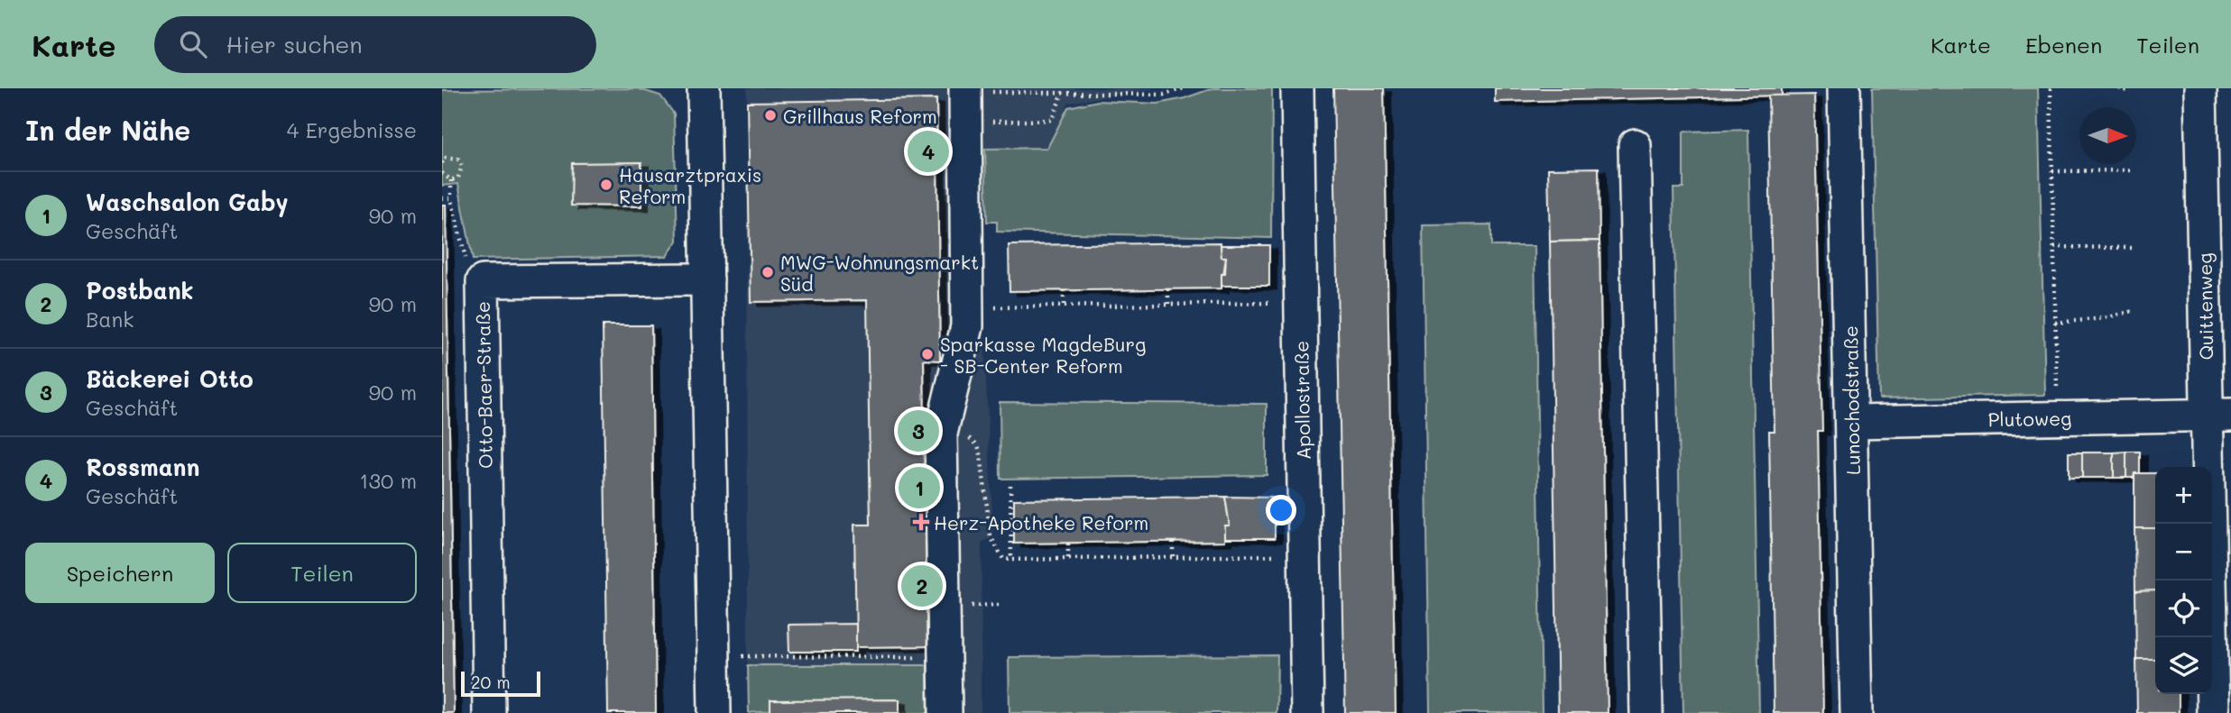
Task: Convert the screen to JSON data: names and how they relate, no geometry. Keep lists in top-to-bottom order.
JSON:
{
  "streets": {
    "street": [
      "Quittenweg",
      "Otto-Baer-Straße",
      "Apollostraße",
      "Lunochodstraße",
      "Plutoweg"
    ]
  },
  "crossings": [
    ["Quittenweg", "Plutoweg"],
    ["Lunochodstraße", "Plutoweg"]
  ],
  "places": {
    "other": [
      "Grillhaus Reform",
      "Hausarztpraxis Reform",
      "MWG-Wohnungsmarkt Süd",
      "Sparkasse MagdeBurg - SB-Center Reform"
    ],
    "health": ["Herz-Apotheke Reform"]
  },
  "scale_bar": "20 m",
  "north": "right",
  "page": {
    "header": "Karte",
    "search": "Hier suchen",
    "nav": ["Karte", "Ebenen", "Teilen"],
    "heading": ["In der Nähe", "4 Ergebnisse"],
    "pins": [
      "4",
      "3",
      "1",
      "2"
    ],
    "list": [
      {
        "mark": "1",
        "name": "Waschsalon Gaby",
        "note": "Geschäft",
        "value": "90 m"
      },
      {
        "mark": "2",
        "name": "Postbank",
        "note": "Bank",
        "value": "90 m"
      },
      {
        "mark": "3",
        "name": "Bäckerei Otto",
        "note": "Geschäft",
        "value": "90 m"
      },
      {
        "mark": "4",
        "name": "Rossmann",
        "note": "Geschäft",
        "value": "130 m"
      }
    ],
    "map_buttons": ["+", "−"],
    "buttons": ["Speichern", "Teilen"],
    "scale": "20 m"
  }
}
